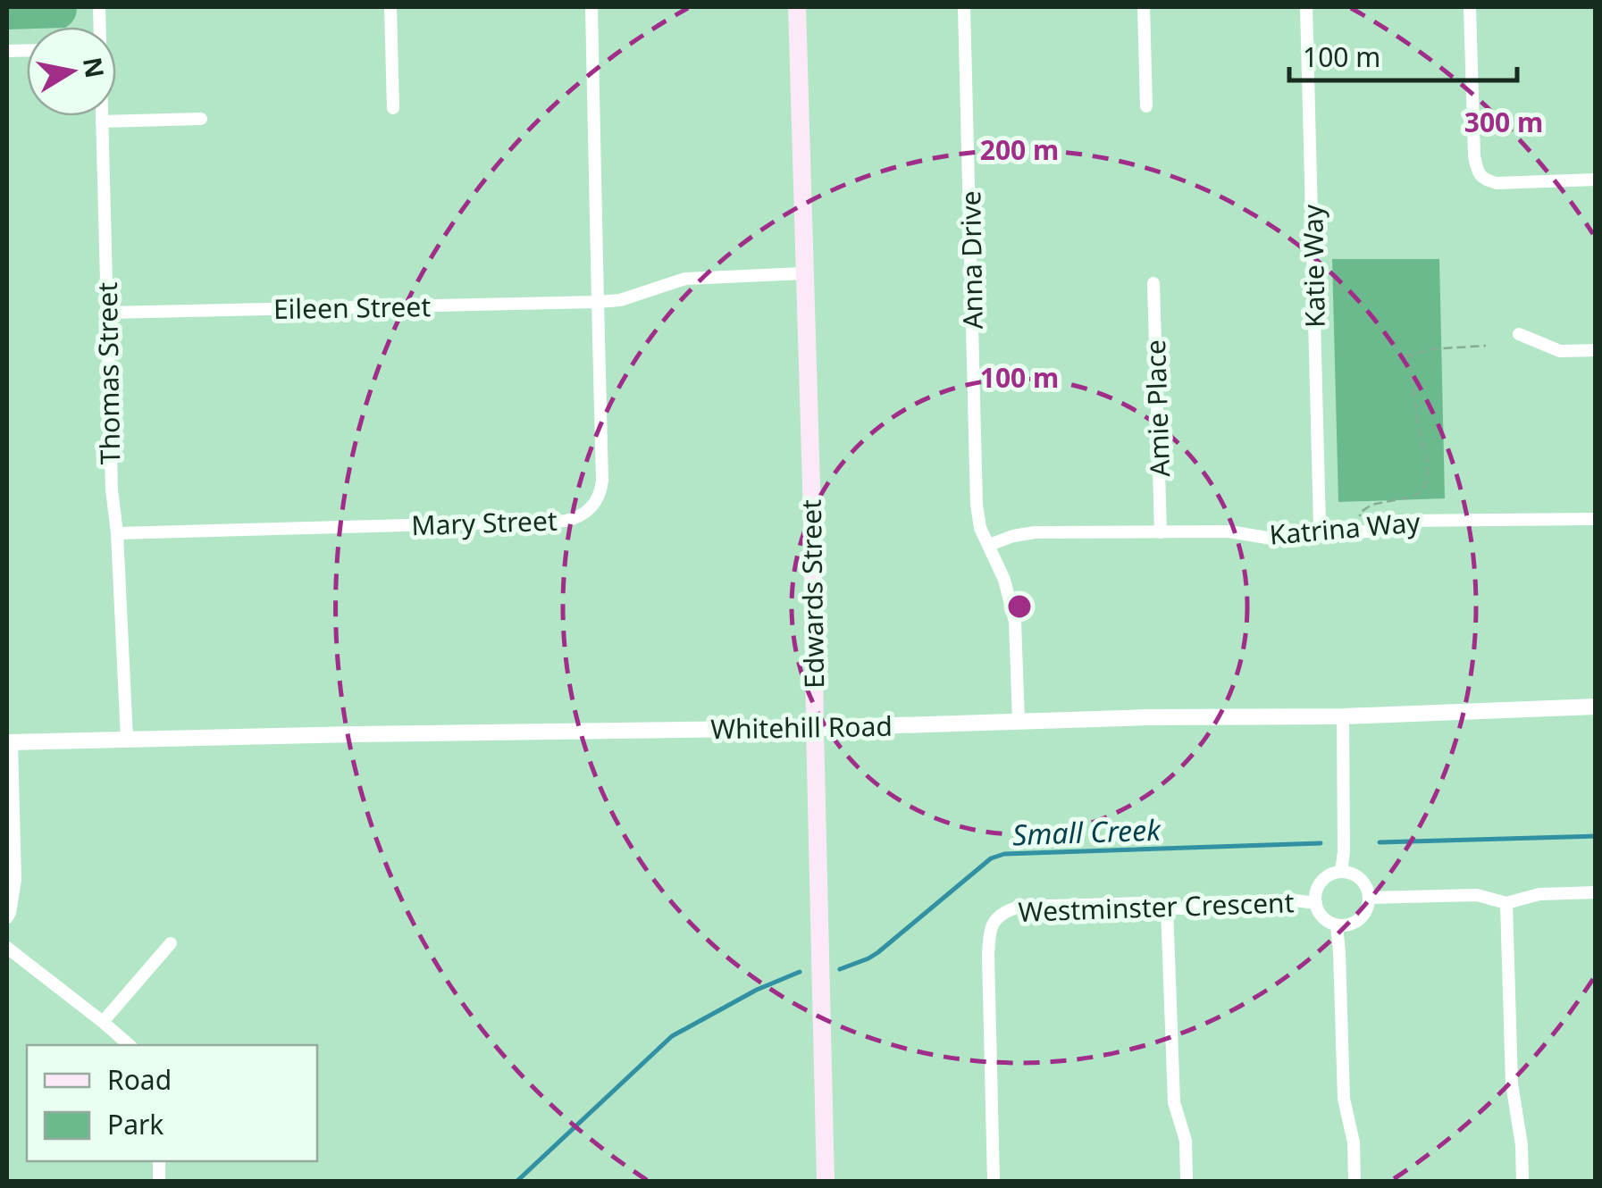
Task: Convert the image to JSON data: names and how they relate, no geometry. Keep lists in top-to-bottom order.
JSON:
{
  "streets": {
    "main road": ["Edwards Street"],
    "street": [
      "Anna Drive",
      "Katie Way",
      "Eileen Street",
      "Thomas Street",
      "Amie Place",
      "Mary Street",
      "Katrina Way",
      "Whitehill Road",
      "Westminster Crescent"
    ]
  },
  "crossings": [
    ["Anna Drive", "Katrina Way"],
    ["Anna Drive", "Whitehill Road"],
    ["Katie Way", "Katrina Way"],
    ["Eileen Street", "Thomas Street"],
    ["Eileen Street", "Mary Street"],
    ["Thomas Street", "Mary Street"],
    ["Thomas Street", "Whitehill Road"],
    ["Amie Place", "Katrina Way"],
    ["Edwards Street", "Whitehill Road"]
  ],
  "water": ["Small Creek"],
  "legend": ["Road", "Park"],
  "scale_bar": "100 m",
  "north": "right",
  "rings": ["300 m", "200 m", "100 m"]
}
